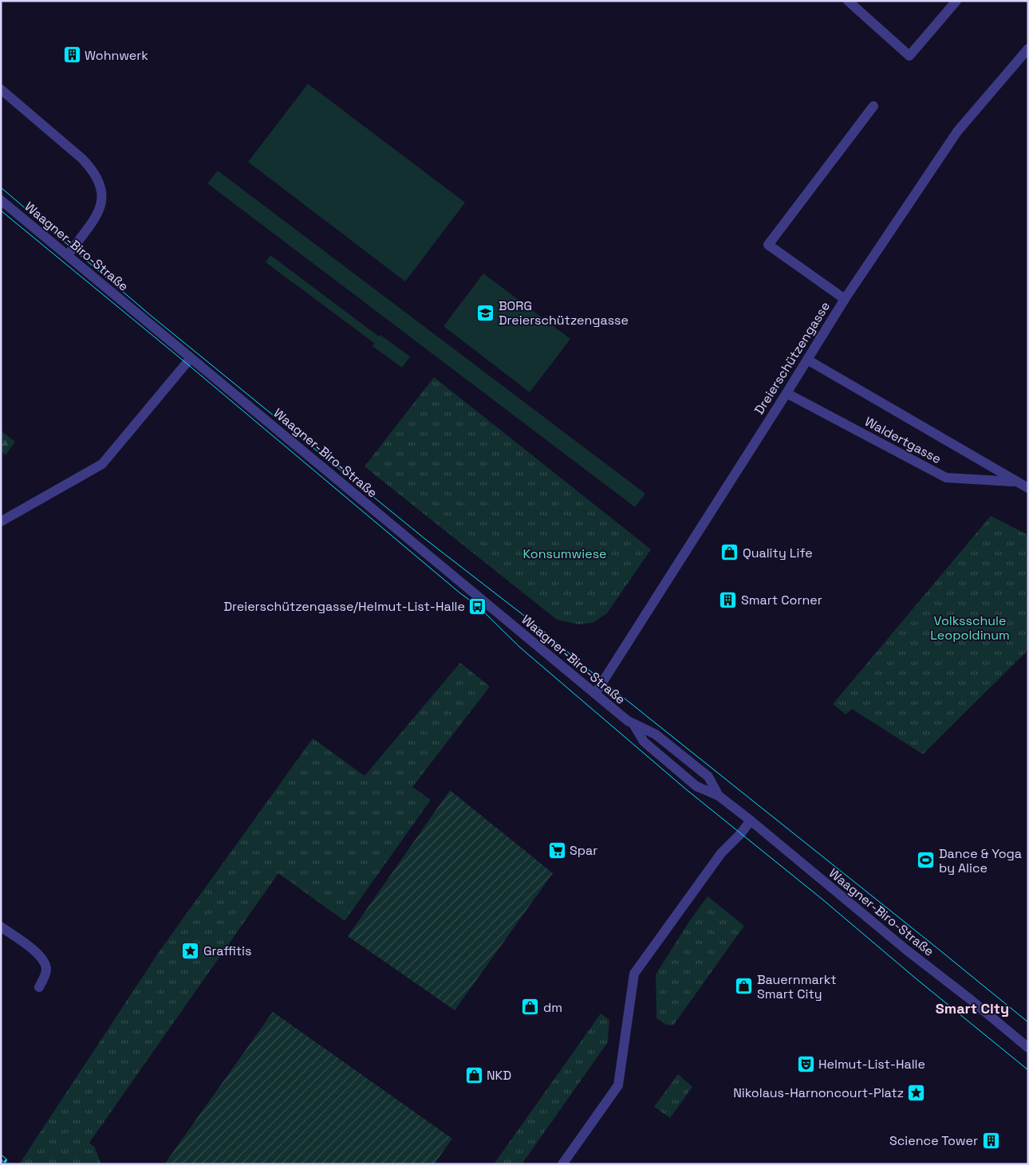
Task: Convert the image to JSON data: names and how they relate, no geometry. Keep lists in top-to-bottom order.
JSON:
{
  "streets": {
    "street": ["Waagner-Biro-Straße", "Dreierschützengasse", "Waldertgasse"]
  },
  "crossings": [
    ["Waagner-Biro-Straße", "Dreierschützengasse"],
    ["Dreierschützengasse", "Waldertgasse"]
  ],
  "districts": ["Smart City"],
  "parks": ["Konsumwiese", "Volksschule Leopoldinum"],
  "places": {
    "building": ["Wohnwerk", "Smart Corner", "Science Tower"],
    "school or university": ["BORG Dreierschützengasse"],
    "shop": [
      "Quality Life",
      "Bauernmarkt Smart City",
      "dm",
      "NKD"
    ],
    "bus stop": ["Dreierschützengasse/Helmut-List-Halle"],
    "supermarket": ["Spar"],
    "sports": ["Dance & Yoga by Alice"],
    "place": ["Graffitis", "Nikolaus-Harnoncourt-Platz"],
    "theatre": ["Helmut-List-Halle"]
  }
}
